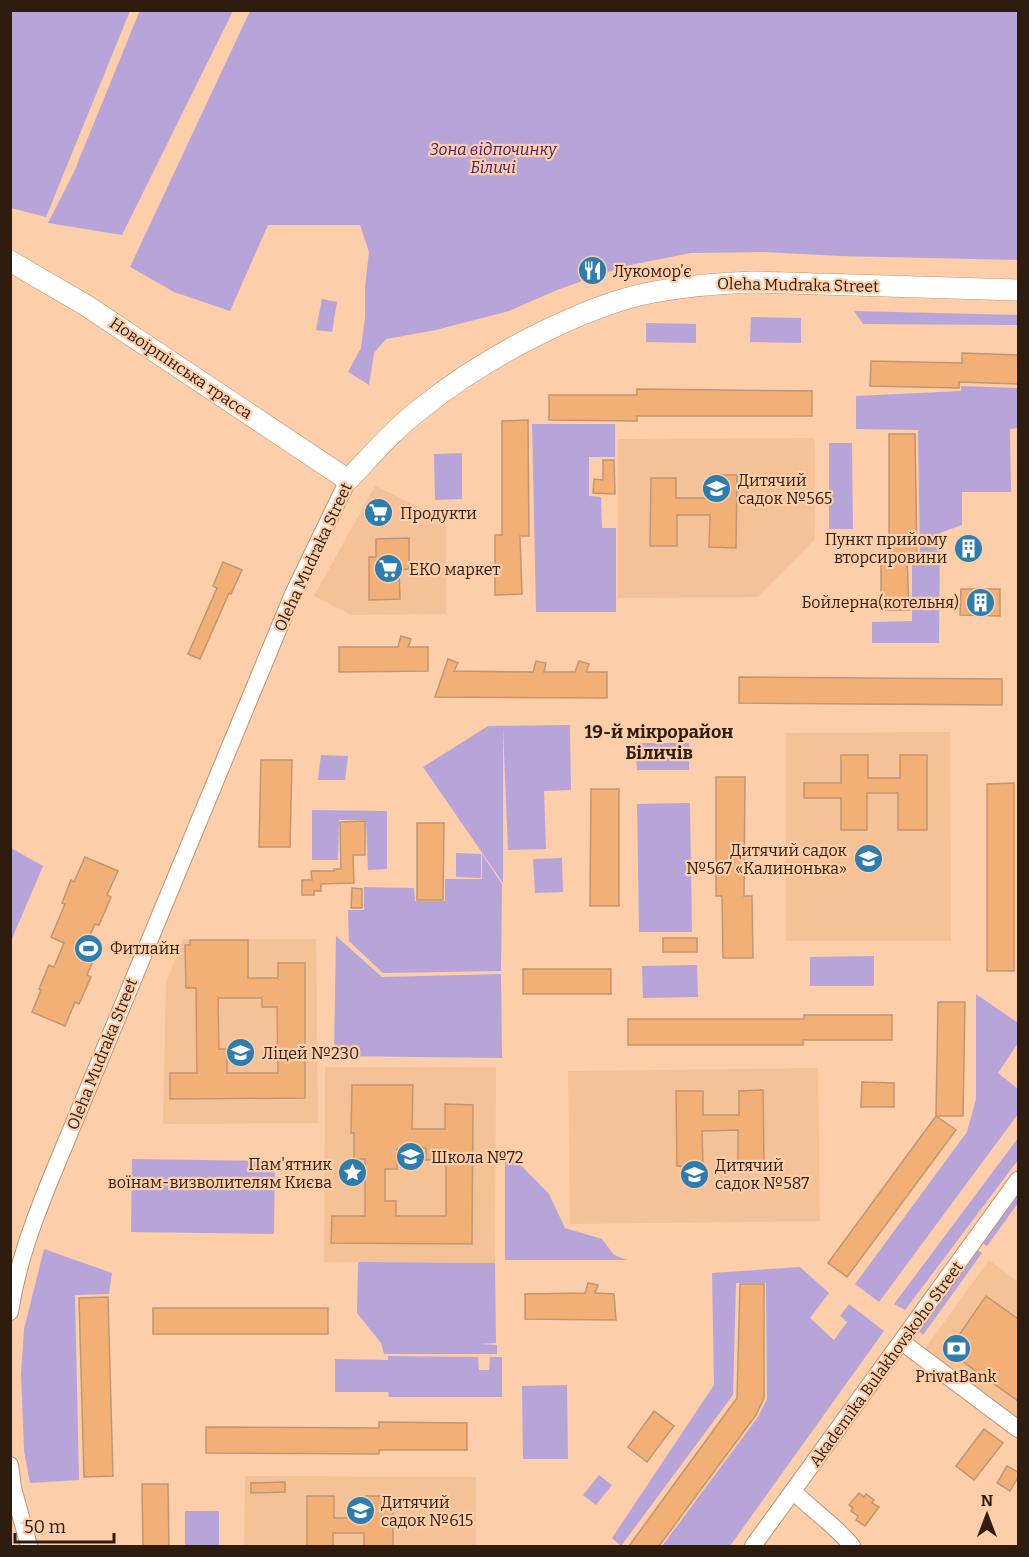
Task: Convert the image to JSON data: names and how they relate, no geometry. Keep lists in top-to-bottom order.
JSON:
{
  "streets": {
    "main road": ["Oleha Mudraka Street", "Новоірпінська трасса"],
    "street": ["Akademika Bulakhovskoho Street"]
  },
  "crossings": [
    ["Oleha Mudraka Street", "Новоірпінська трасса"]
  ],
  "districts": ["19-й мікрорайон Біличів"],
  "parks": ["Зона відпочинку Біличі"],
  "places": {
    "restaurant": ["Лукомор’є"],
    "school or university": [
      "Дитячий садок №565",
      "Дитячий садок №567 «Калинонька»",
      "Ліцей №230",
      "Школа №72",
      "Дитячий садок №587",
      "Дитячий садок №615"
    ],
    "supermarket": ["Продукти", "ЕКО маркет"],
    "building": ["Пункт прийому вторсировини", "Бойлерна(котельня)"],
    "sports": ["Фитлайн"],
    "place": ["Пам'ятник воїнам-визволителям Києва"],
    "bank": ["PrivatBank"]
  },
  "scale_bar": "50 m",
  "north": "top"
}
